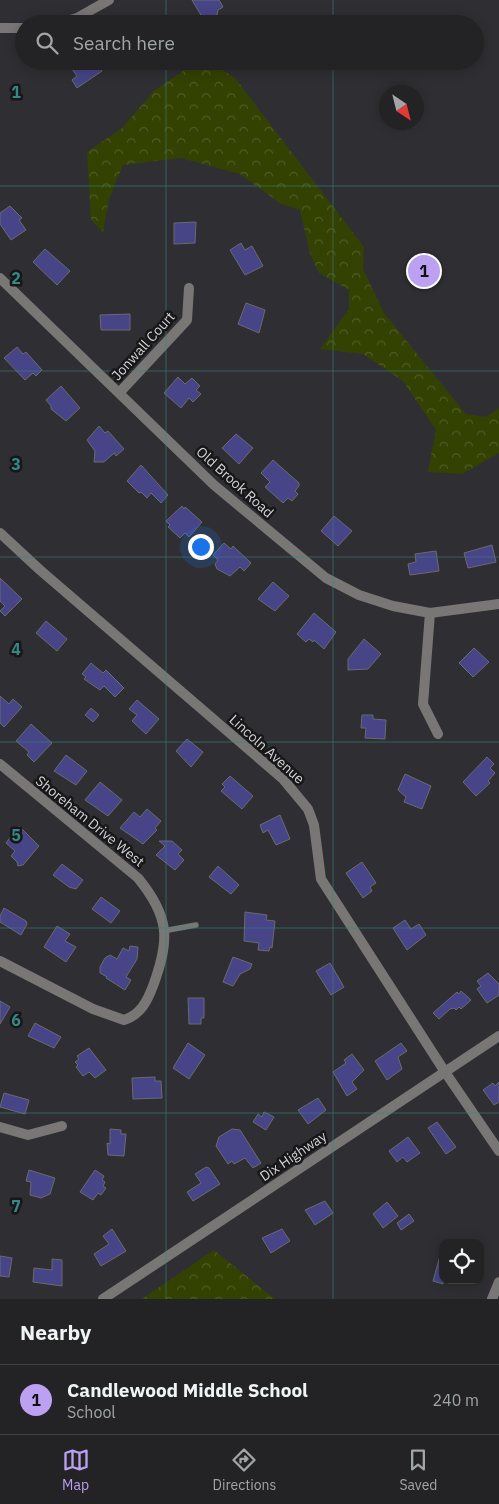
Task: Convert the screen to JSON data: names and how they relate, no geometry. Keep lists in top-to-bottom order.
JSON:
{
  "streets": {
    "street": [
      "Jonwall Court",
      "Old Brook Road",
      "Lincoln Avenue",
      "Shoreham Drive West",
      "Dix Highway"
    ]
  },
  "crossings": [
    ["Jonwall Court", "Old Brook Road"],
    ["Lincoln Avenue", "Dix Highway"]
  ],
  "north": "bottom right",
  "page": {
    "search": "Search here",
    "pins": "1",
    "heading": "Nearby",
    "list": [
      {
        "mark": "1",
        "name": "Candlewood Middle School",
        "note": "School",
        "value": "240 m"
      }
    ],
    "nav": ["Map", "Directions", "Saved"]
  },
  "grid": {
    "rows": [
      "1",
      "2",
      "3",
      "4",
      "5",
      "6",
      "7"
    ]
  }
}
